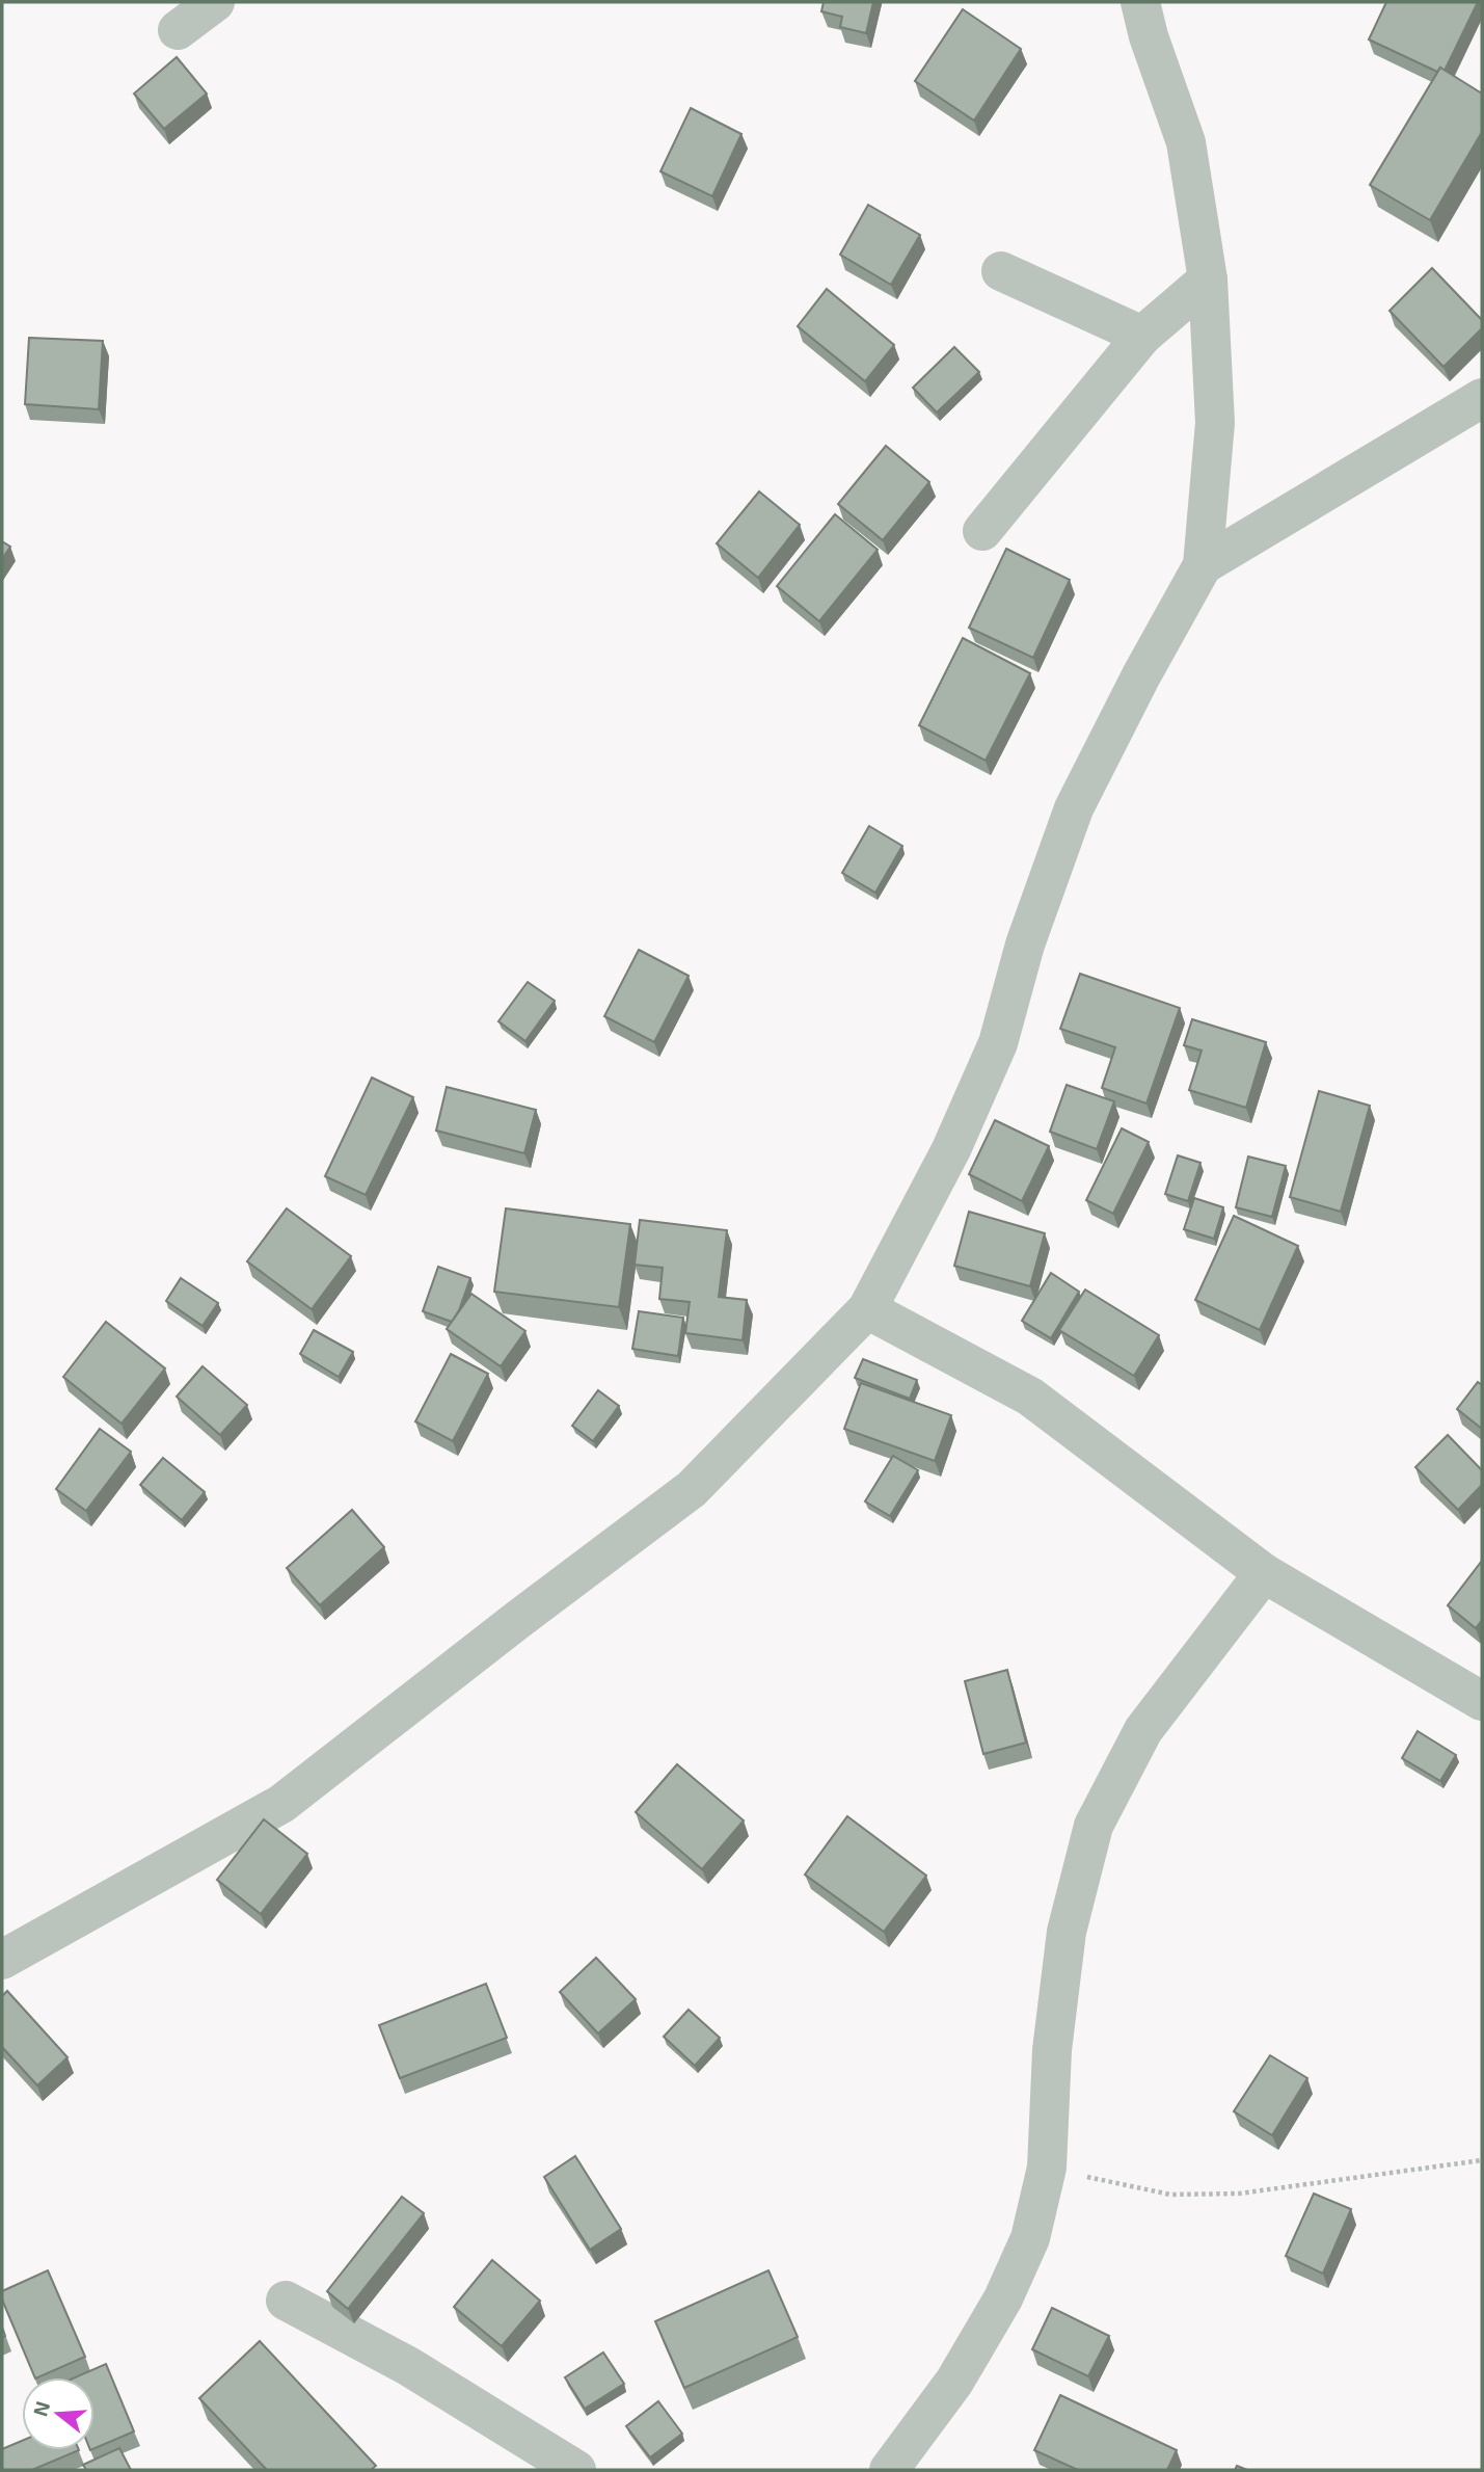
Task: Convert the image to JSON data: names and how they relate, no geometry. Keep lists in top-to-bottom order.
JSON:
{
  "north": "left"
}
